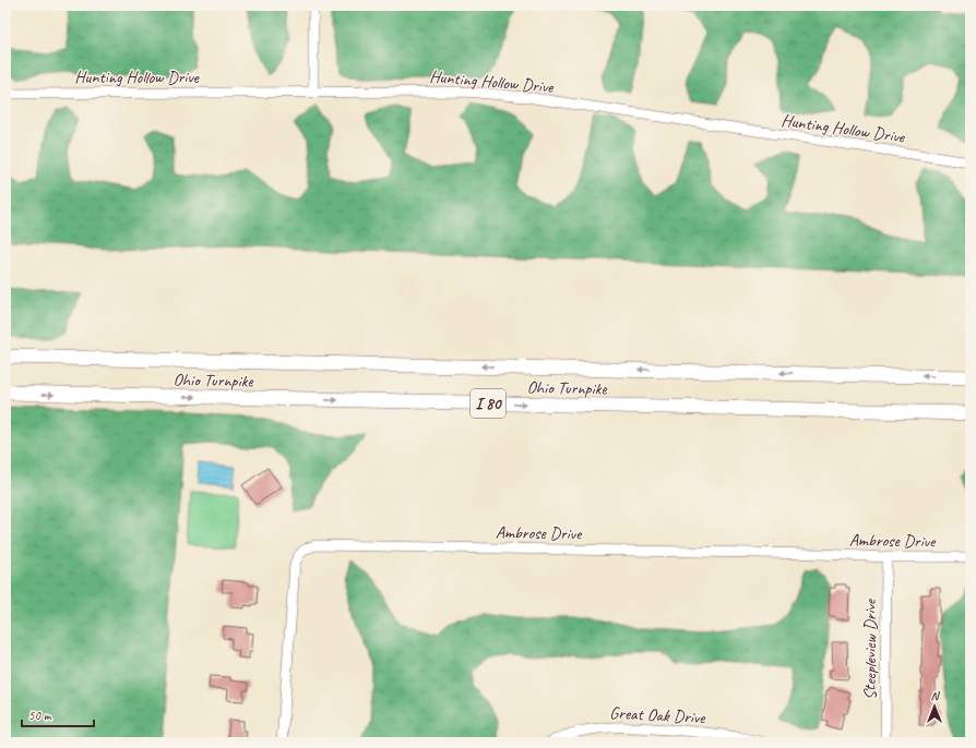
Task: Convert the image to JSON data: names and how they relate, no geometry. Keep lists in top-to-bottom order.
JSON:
{
  "streets": {
    "highway": ["Ohio Turnpike", "I 80"],
    "street": [
      "Hunting Hollow Drive",
      "Ambrose Drive",
      "Steepleview Drive",
      "Great Oak Drive"
    ]
  },
  "crossings": [
    ["Ambrose Drive", "Steepleview Drive"]
  ],
  "scale_bar": "50 m",
  "north": "top"
}
